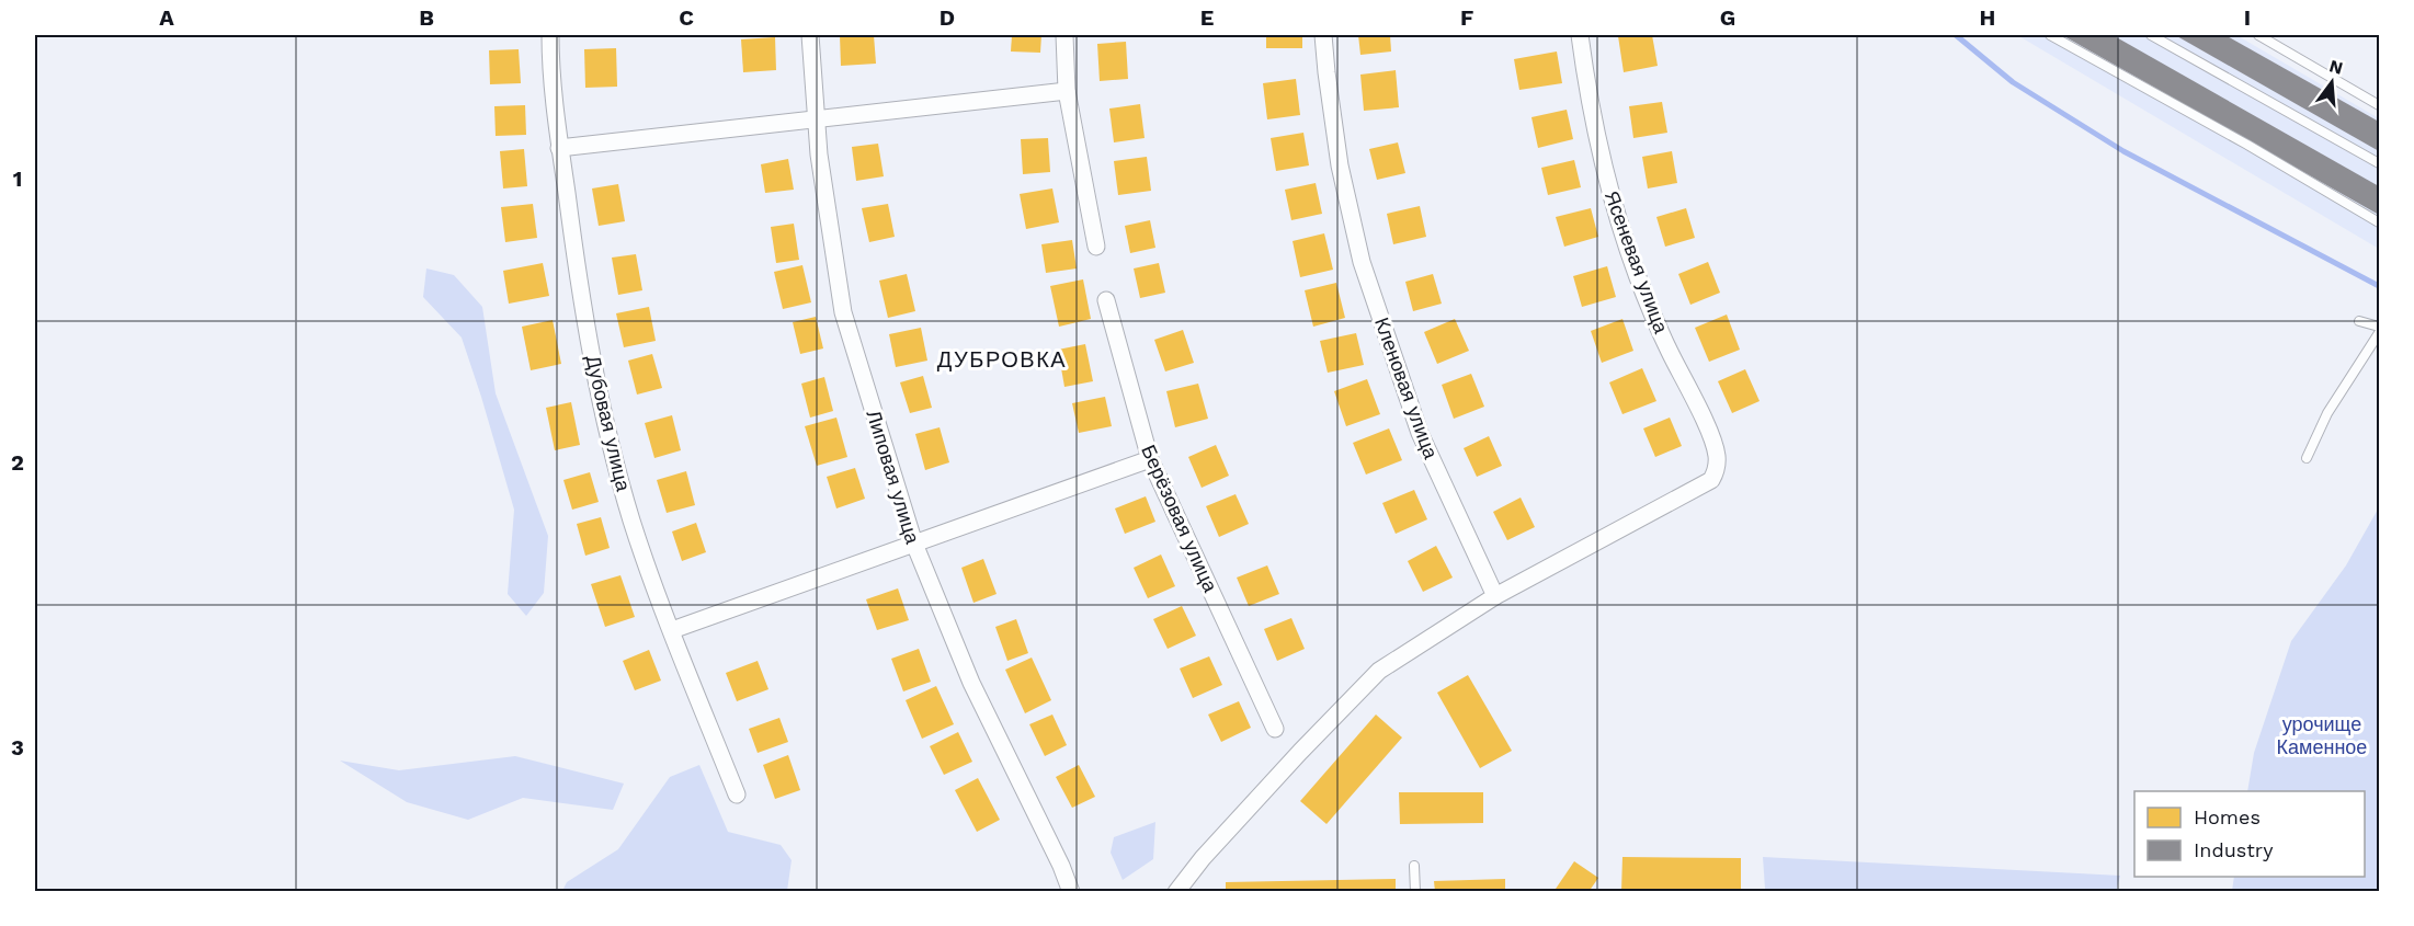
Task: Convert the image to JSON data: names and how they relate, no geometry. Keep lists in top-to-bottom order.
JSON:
{
  "streets": {
    "street": [
      "Ясеневая улица",
      "Кленовая улица",
      "Дубовая улица",
      "Липовая улица",
      "Берёзовая улица"
    ]
  },
  "crossings": [
    ["Ясеневая улица", "Кленовая улица"]
  ],
  "districts": ["ДУБРОВКА"],
  "parks": ["урочище Каменное"],
  "legend": ["Homes", "Industry"],
  "north": "top",
  "grid": {
    "columns": [
      "A",
      "B",
      "C",
      "D",
      "E",
      "F",
      "G",
      "H",
      "I"
    ],
    "rows": ["1", "2", "3"]
  }
}
